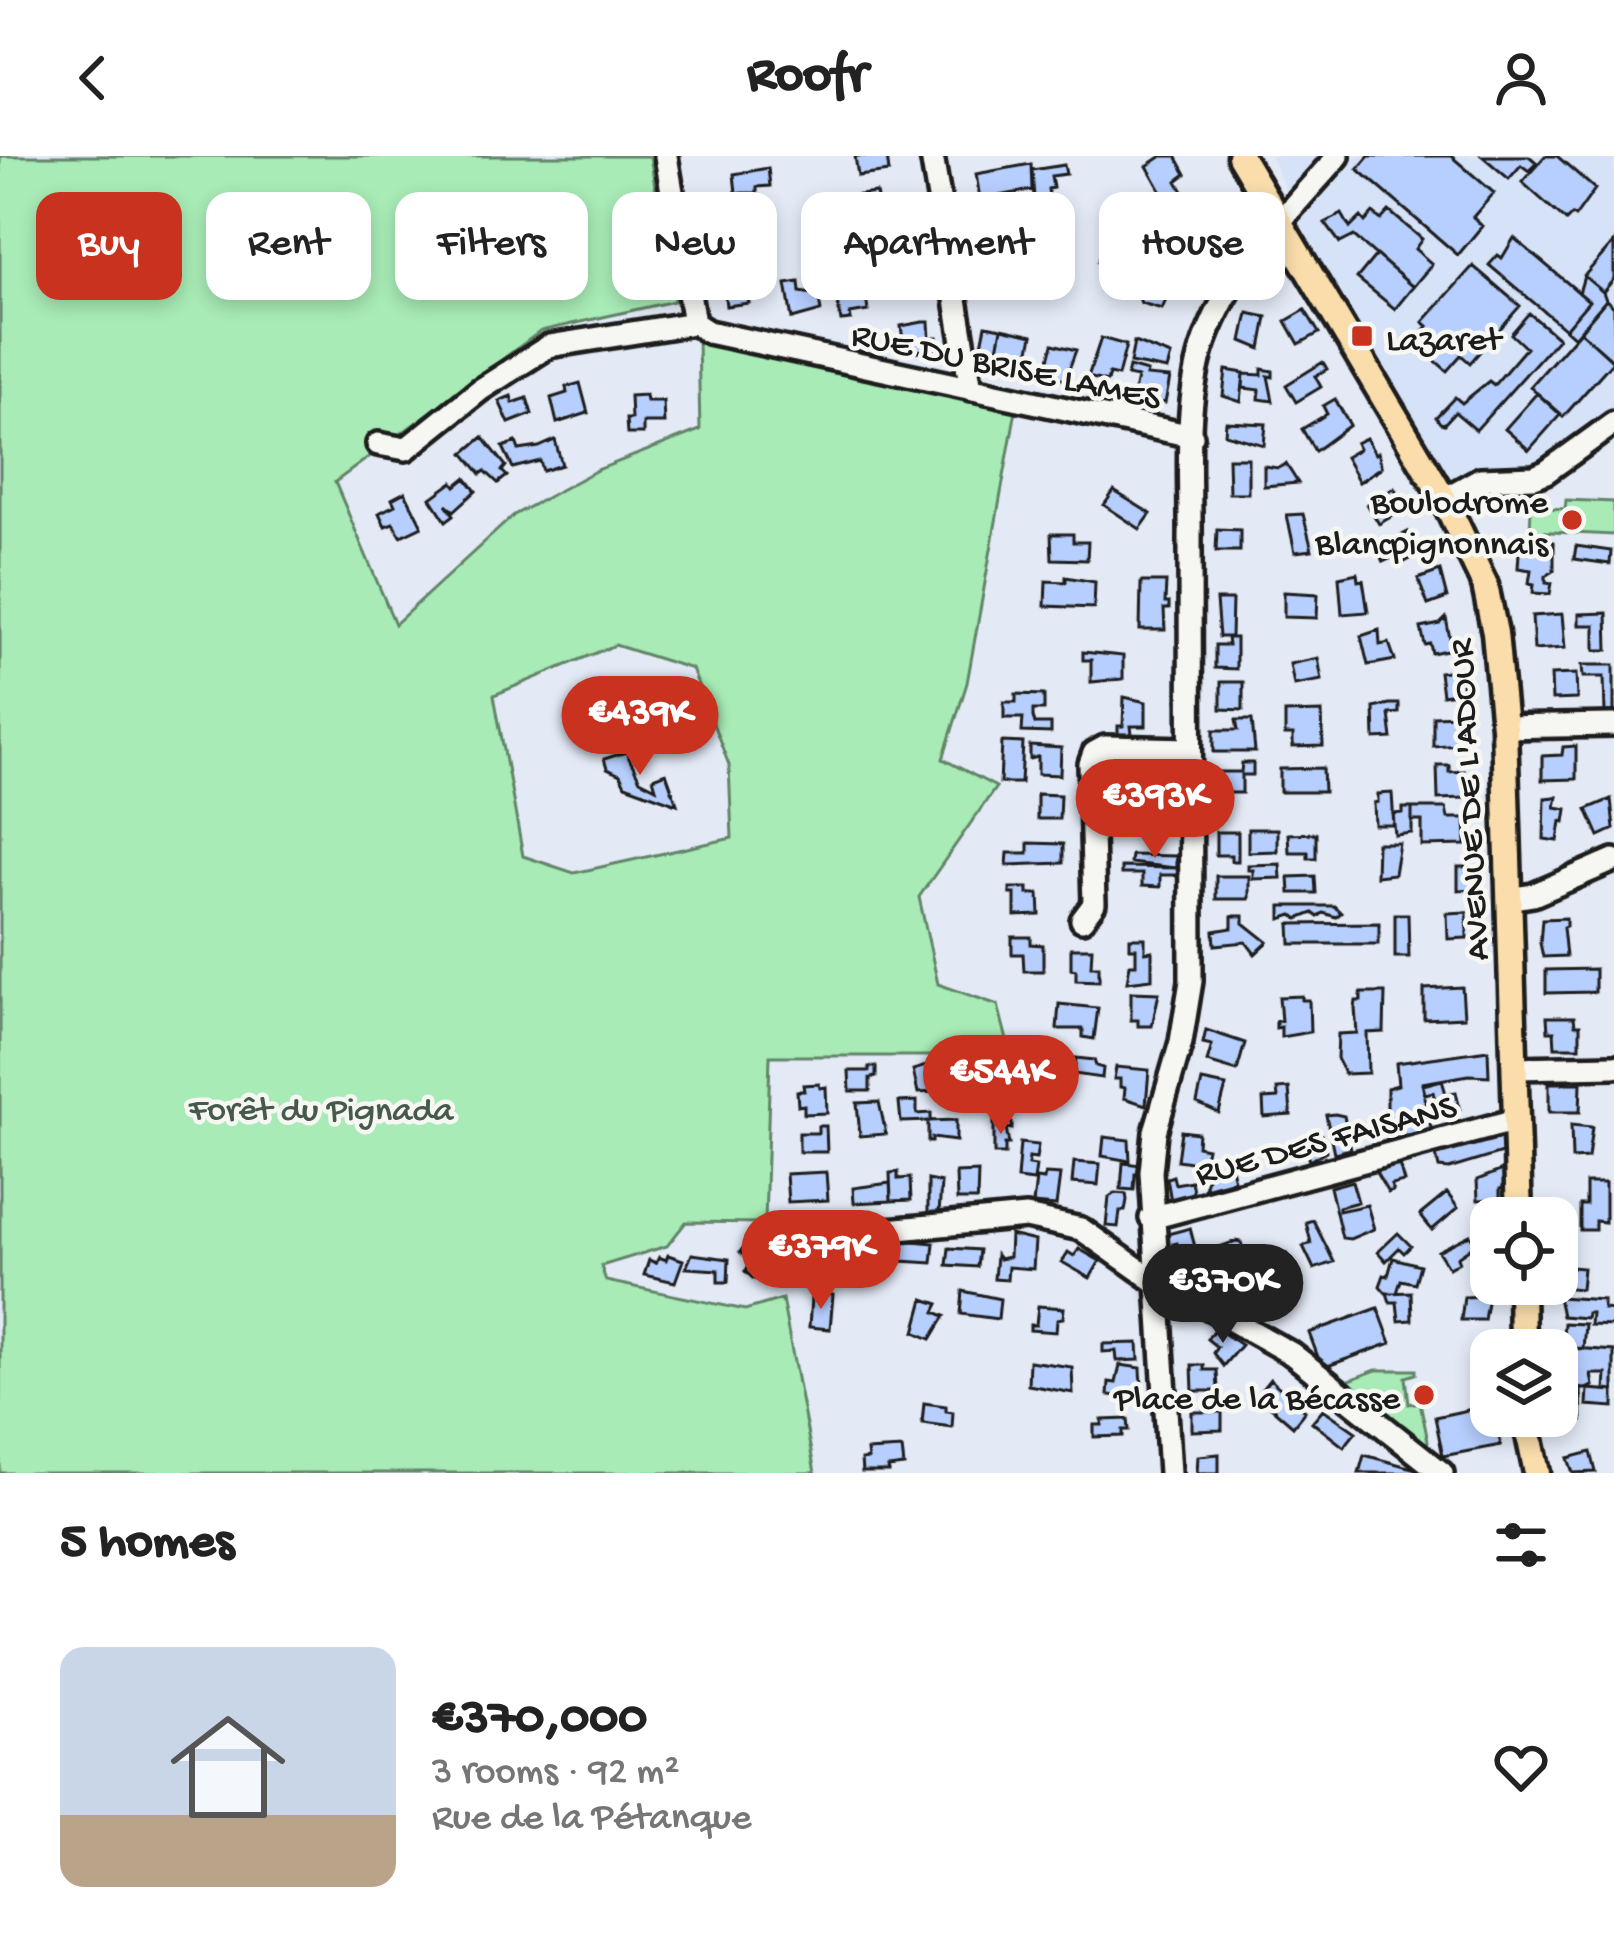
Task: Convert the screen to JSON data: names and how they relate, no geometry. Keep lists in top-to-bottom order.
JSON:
{
  "streets": {
    "main road": ["AVENUE DE L'ADOUR"],
    "street": ["RUE DU BRISE LAMES", "RUE DES FAISANS"]
  },
  "crossings": [
    ["AVENUE DE L'ADOUR", "RUE DES FAISANS"]
  ],
  "parks": ["Forêt du Pignada"],
  "places": {
    "transit": ["Lazaret"],
    "other": ["Boulodrome Blancpignonnais", "Place de la Bécasse"]
  },
  "page": {
    "header": "Roofr",
    "chip": [
      "Buy",
      "Rent",
      "Filters",
      "New",
      "Apartment",
      "House"
    ],
    "price": [
      "€439K",
      "€393K",
      "€544K",
      "€379K",
      "€370K"
    ],
    "heading": "5 homes",
    "list": [
      {
        "name": "€370,000",
        "note": "3 rooms · 92 m² · Rue de la Pétanque"
      }
    ]
  }
}
